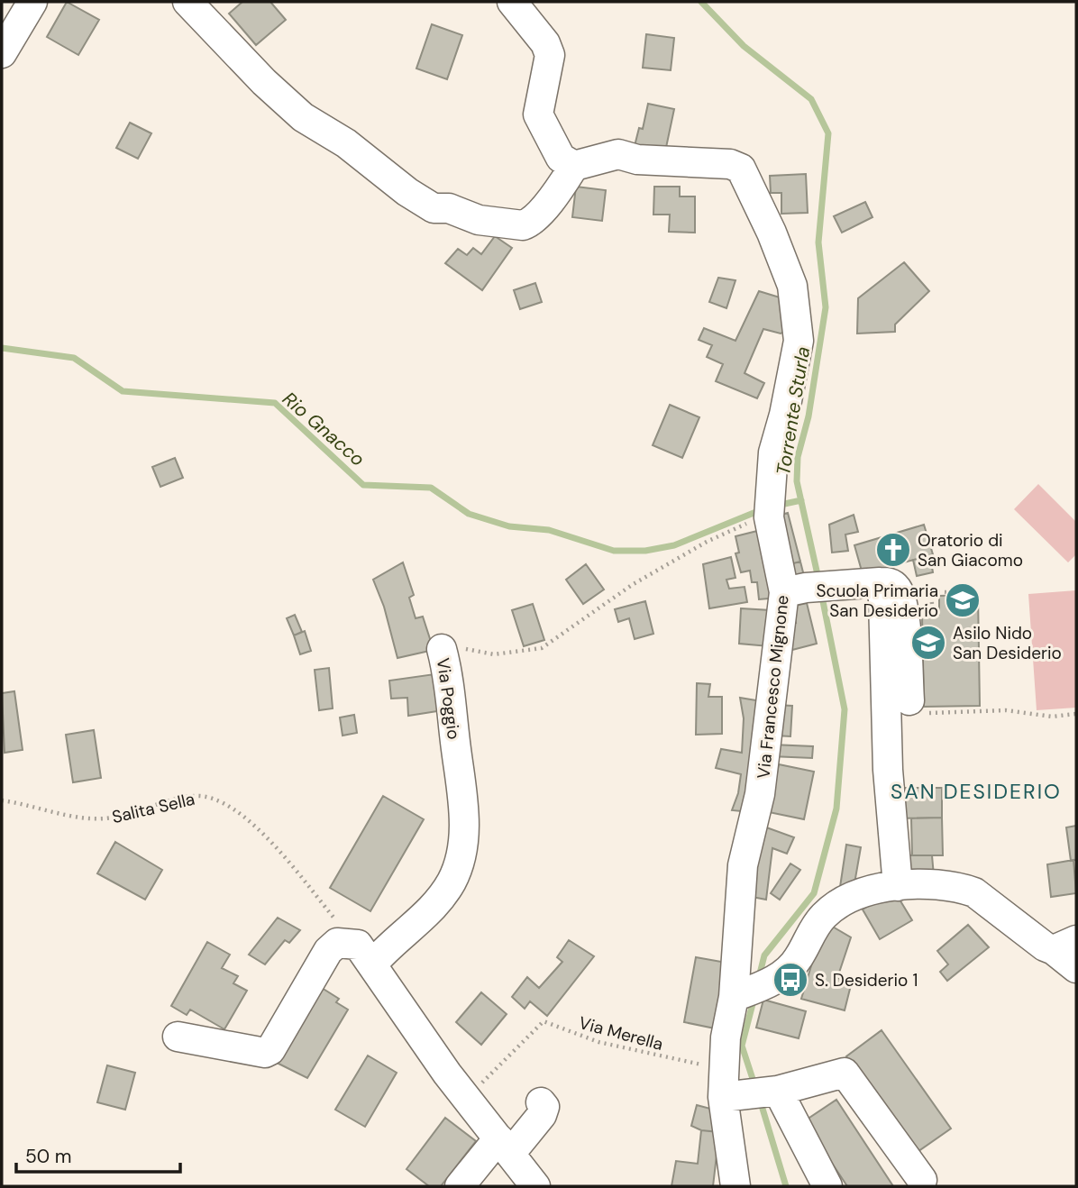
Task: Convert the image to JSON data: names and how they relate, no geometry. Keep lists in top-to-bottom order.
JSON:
{
  "streets": {
    "street": ["Via Francesco Mignone", "Via Poggio"],
    "path": ["Salita Sella", "Via Merella"]
  },
  "crossings": [
    ["Via Francesco Mignone", "Via Poggio"],
    ["Via Poggio", "Salita Sella"]
  ],
  "districts": ["SAN DESIDERIO"],
  "water": ["Torrente Sturla", "Rio Gnacco"],
  "places": {
    "church": ["Oratorio di San Giacomo"],
    "school or university": ["Scuola Primaria San Desiderio", "Asilo Nido San Desiderio"],
    "bus stop": ["S. Desiderio 1"]
  },
  "scale_bar": "50 m"
}
